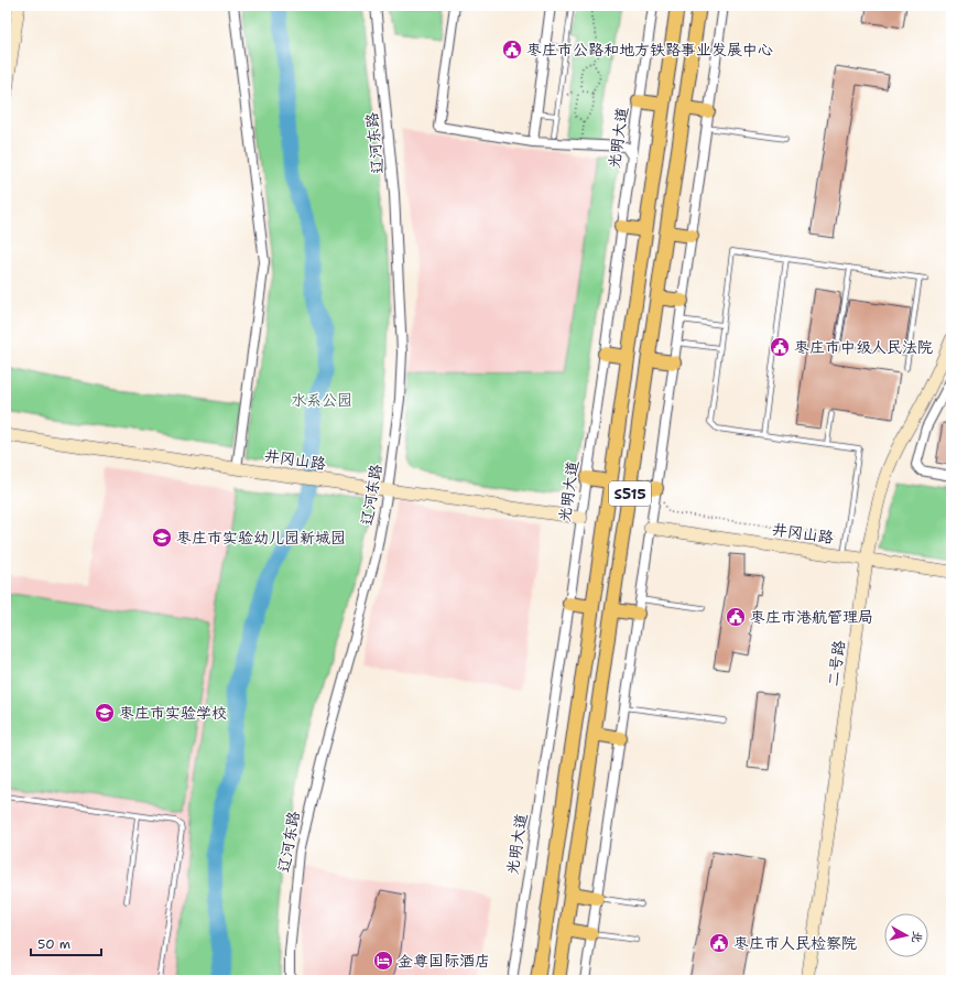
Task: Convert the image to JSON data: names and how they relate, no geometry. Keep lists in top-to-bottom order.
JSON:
{
  "streets": {
    "main road": ["S515"],
    "street": [
      "光明大道",
      "辽河东路",
      "井冈山路",
      "二号路"
    ]
  },
  "crossings": [
    ["光明大道", "井冈山路"],
    ["辽河东路", "井冈山路"],
    ["井冈山路", "S515"],
    ["井冈山路", "二号路"]
  ],
  "parks": ["水系公园"],
  "places": {
    "public building": [
      "枣庄市公路和地方铁路事业发展中心",
      "枣庄市中级人民法院",
      "枣庄市港航管理局",
      "枣庄市人民检察院"
    ],
    "school or university": ["枣庄市实验幼儿园新城园", "枣庄市实验学校"],
    "hotel": ["金尊国际酒店"]
  },
  "scale_bar": "50 m",
  "north": "right"
}
